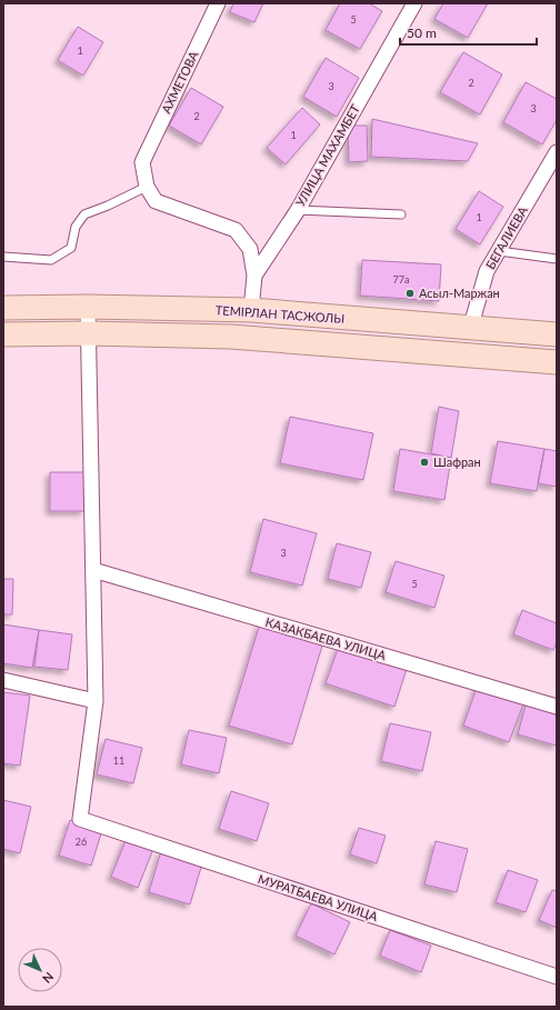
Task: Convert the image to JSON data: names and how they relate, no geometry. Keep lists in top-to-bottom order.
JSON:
{
  "streets": {
    "main road": ["ТЕМІРЛАН ТАСЖОЛЫ"],
    "street": [
      "АХМЕТОВА",
      "УЛИЦА МАХАМБЕТ",
      "БЕГАЛИЕВА",
      "КАЗАКБАЕВА УЛИЦА",
      "МУРАТБАЕВА УЛИЦА"
    ]
  },
  "crossings": [
    ["УЛИЦА МАХАМБЕТ", "ТЕМІРЛАН ТАСЖОЛЫ"],
    ["БЕГАЛИЕВА", "ТЕМІРЛАН ТАСЖОЛЫ"]
  ],
  "places": ["Асыл-Маржан", "Шафран"],
  "house_numbers": [
    "5",
    "1",
    "2",
    "3",
    "3",
    "2",
    "1",
    "1",
    "77а",
    "3",
    "5",
    "11",
    "26"
  ],
  "scale_bar": "50 m",
  "north": "bottom right"
}
